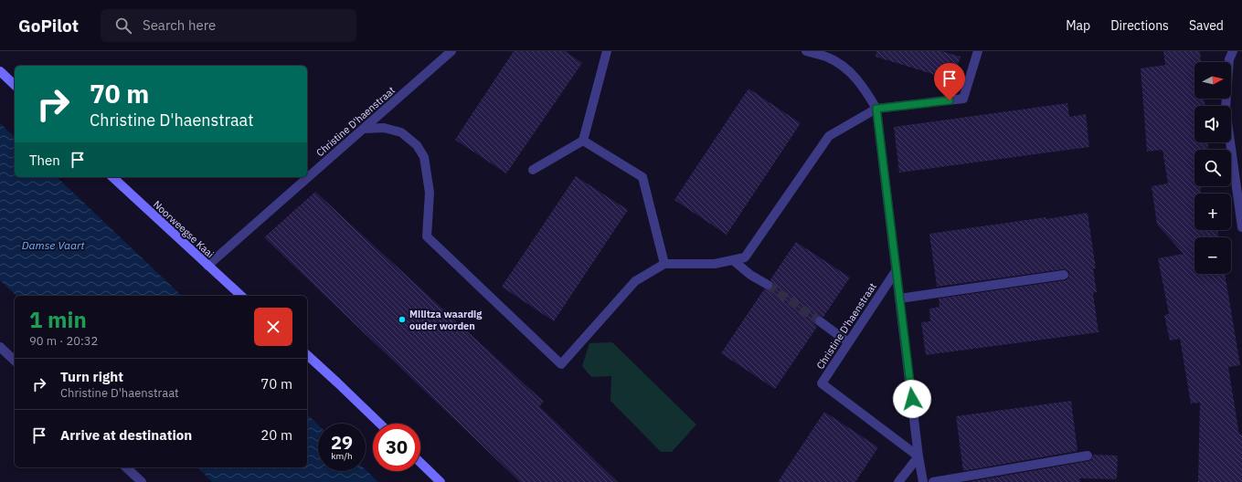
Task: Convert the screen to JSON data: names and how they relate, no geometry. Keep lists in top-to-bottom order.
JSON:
{
  "streets": {
    "main road": ["Noorweegse Kaai"],
    "street": ["Christine D'haenstraat"]
  },
  "crossings": [
    ["Christine D'haenstraat", "Noorweegse Kaai"]
  ],
  "water": ["Damse Vaart"],
  "places": ["Militza waardig ouder worden"],
  "north": "right",
  "page": {
    "header": "GoPilot",
    "search": "Search here",
    "nav": ["Map", "Directions", "Saved"],
    "map_buttons": ["+", "−"],
    "turn": ["70 m", "Christine D'haenstraat"],
    "then": "Then",
    "heading": ["1 min", "90 m · 20:32"],
    "list": [
      {
        "name": "Turn right",
        "note": "Christine D'haenstraat",
        "value": "70 m"
      },
      {
        "name": "Arrive at destination",
        "value": "20 m"
      }
    ],
    "speed": "29 km/h",
    "limit": "30"
  }
}
